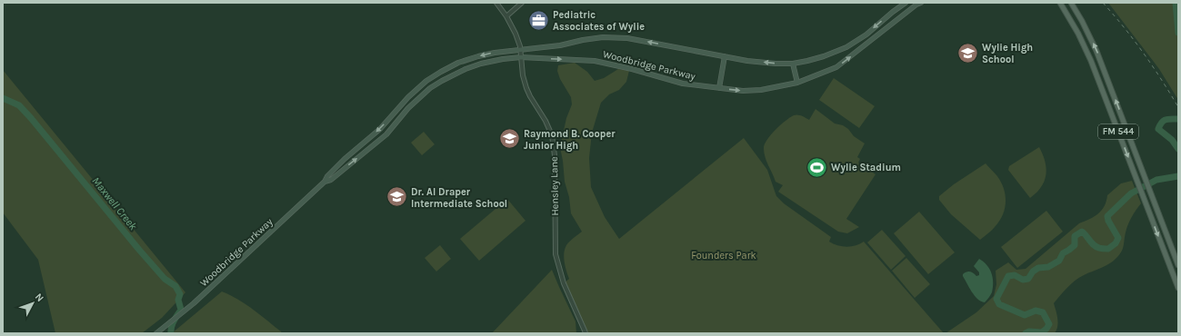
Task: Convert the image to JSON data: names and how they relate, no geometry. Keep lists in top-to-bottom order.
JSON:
{
  "streets": {
    "main road": ["Woodbridge Parkway", "FM 544"],
    "street": ["Hensley Lane"]
  },
  "crossings": [
    ["Woodbridge Parkway", "Hensley Lane"]
  ],
  "water": ["Maxwell Creek"],
  "parks": ["Founders Park"],
  "places": {
    "office": ["Pediatric Associates of Wylie"],
    "school or university": ["Wylie High School", "Raymond B. Cooper Junior High", "Dr. Al Draper Intermediate School"],
    "sports": ["Wylie Stadium"]
  },
  "north": "top right"
}
